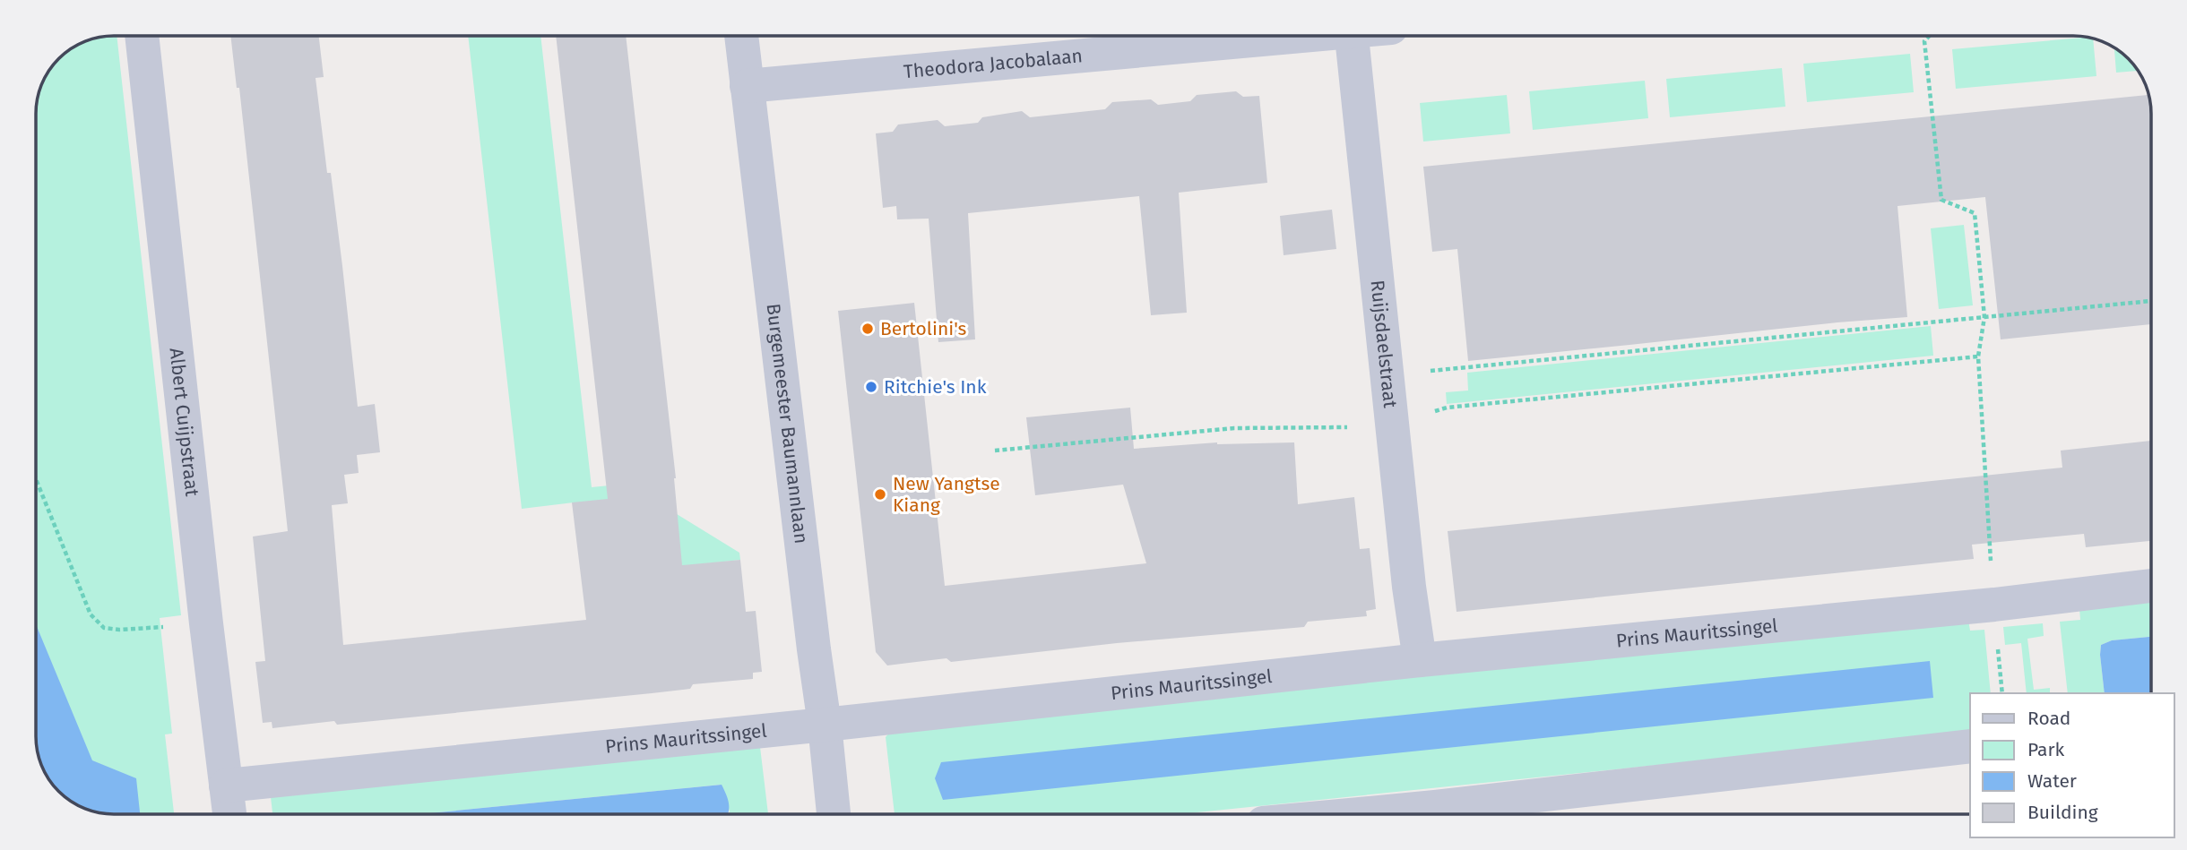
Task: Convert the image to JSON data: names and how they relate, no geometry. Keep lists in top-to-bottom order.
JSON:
{
  "streets": {
    "street": [
      "Theodora Jacobalaan",
      "Ruijsdaelstraat",
      "Albert Cuijpstraat",
      "Burgemeester Baumannlaan",
      "Prins Mauritssingel"
    ]
  },
  "crossings": [
    ["Theodora Jacobalaan", "Burgemeester Baumannlaan"],
    ["Ruijsdaelstraat", "Prins Mauritssingel"],
    ["Albert Cuijpstraat", "Prins Mauritssingel"],
    ["Burgemeester Baumannlaan", "Prins Mauritssingel"]
  ],
  "places": ["Bertolini's", "Ritchie's Ink", "New Yangtse Kiang"],
  "legend": [
    "Road",
    "Park",
    "Water",
    "Building"
  ]
}
